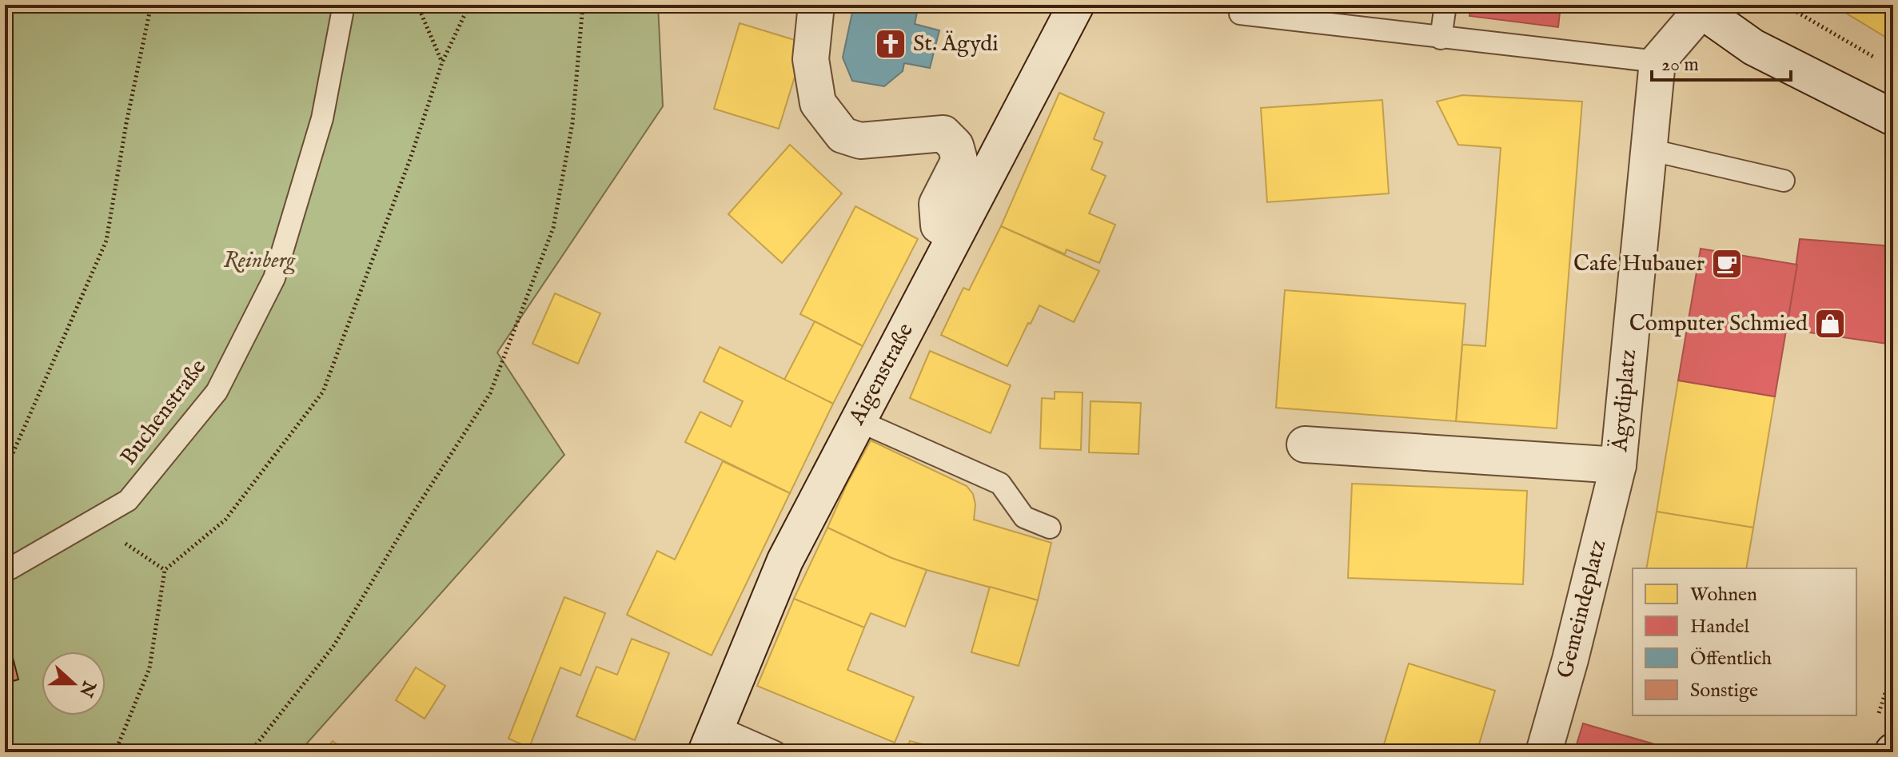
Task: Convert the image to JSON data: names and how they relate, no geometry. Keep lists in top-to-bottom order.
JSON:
{
  "streets": {
    "street": ["Aigenstraße", "Ägydiplatz", "Gemeindeplatz"],
    "lane": ["Buchenstraße"]
  },
  "crossings": [
    ["Ägydiplatz", "Gemeindeplatz"]
  ],
  "parks": ["Reinberg"],
  "places": {
    "church": ["St. Ägydi"],
    "cafe": ["Cafe Hubauer"],
    "shop": ["Computer Schmied"]
  },
  "legend": [
    "Wohnen",
    "Handel",
    "Öffentlich",
    "Sonstige"
  ],
  "scale_bar": "20 m",
  "north": "right"
}
